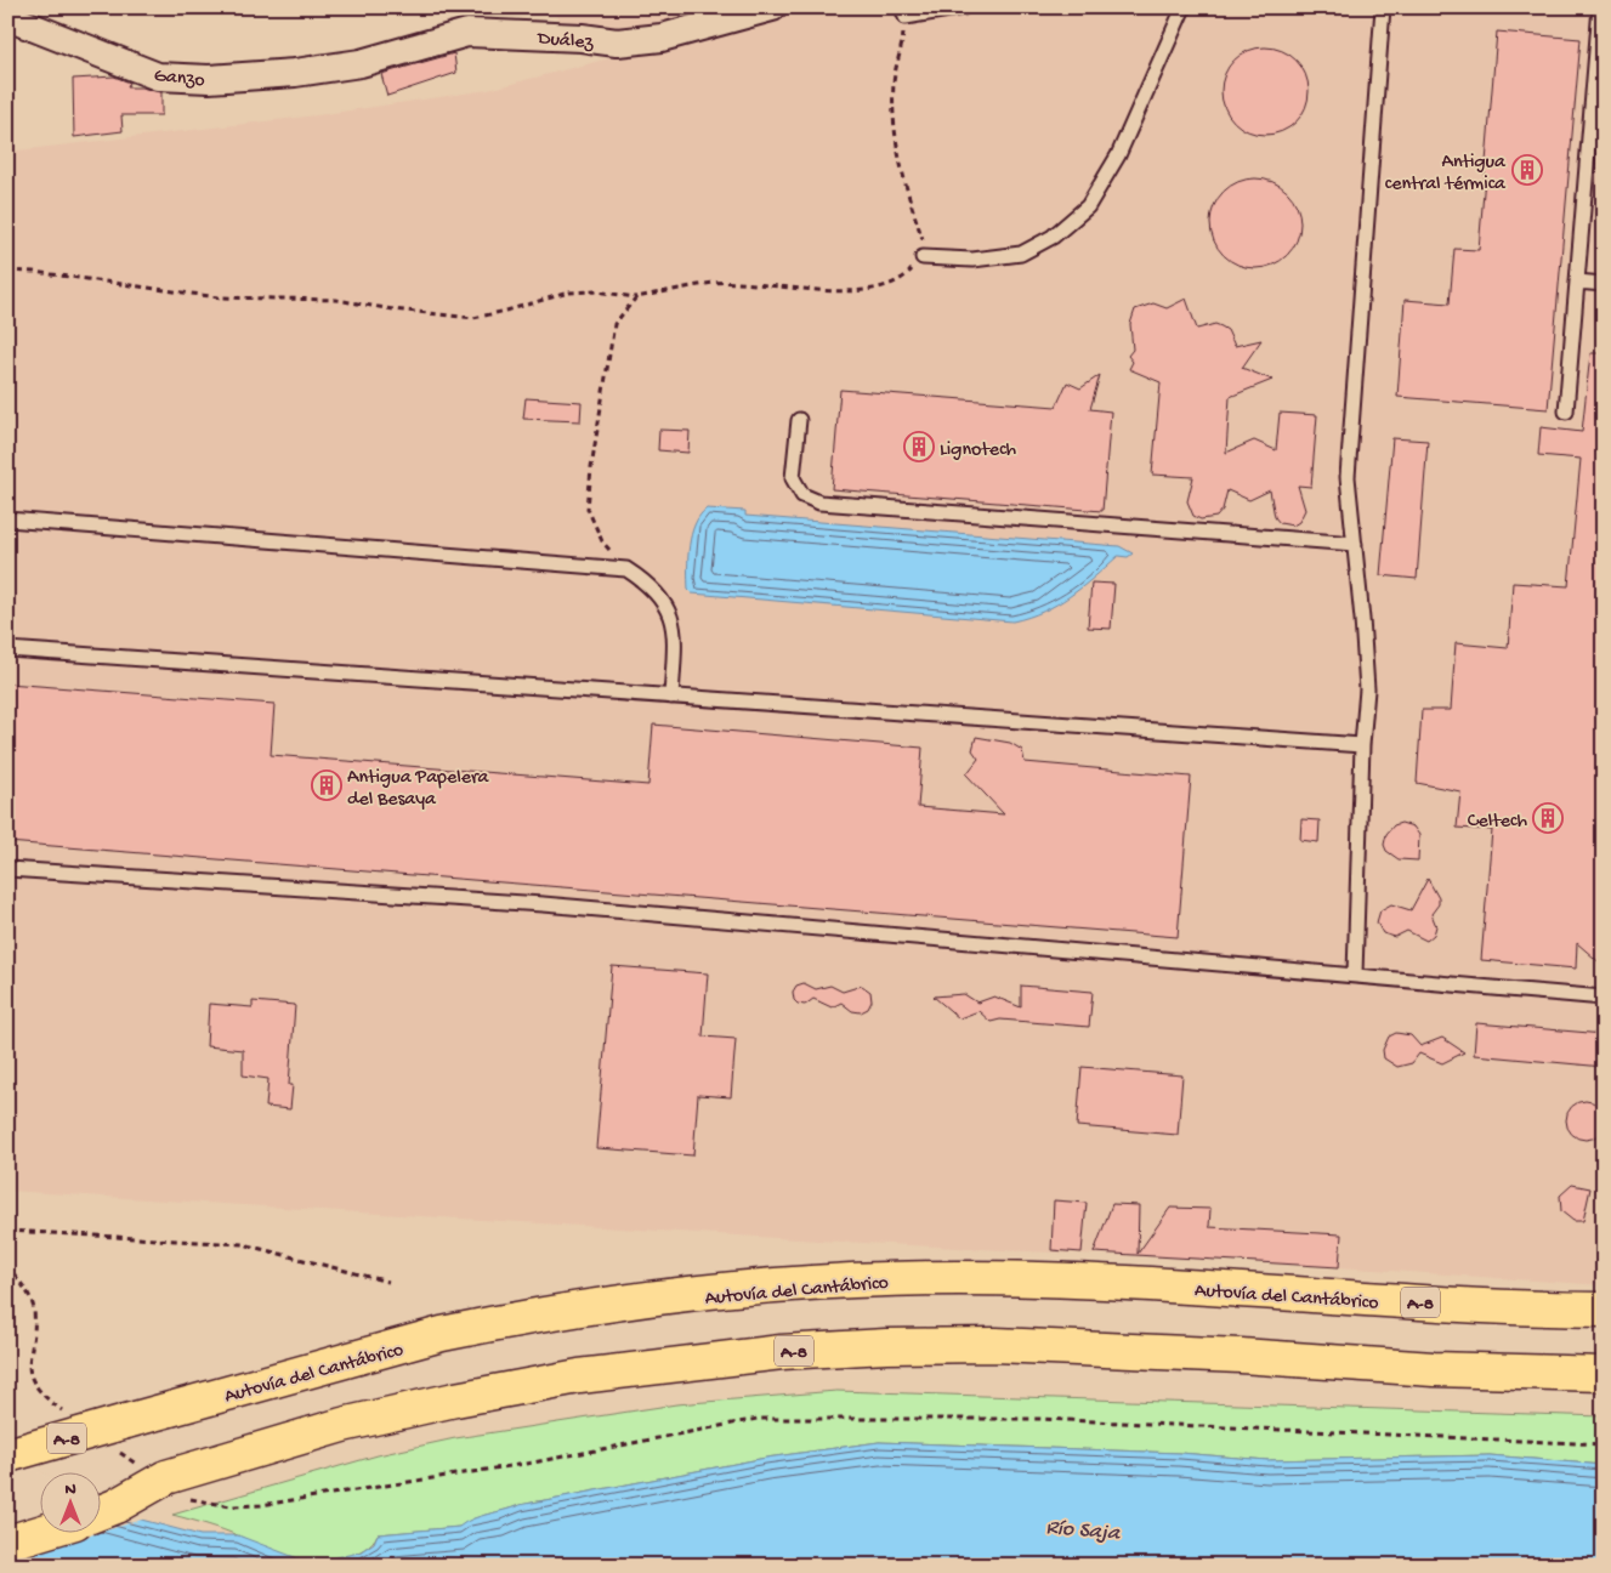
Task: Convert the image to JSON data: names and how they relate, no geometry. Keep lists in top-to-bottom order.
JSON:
{
  "streets": {
    "highway": ["Autovía del Cantábrico", "A-8"],
    "street": ["Duález", "Ganzo"]
  },
  "crossings": [
    ["Duález", "Ganzo"]
  ],
  "water": ["Río Saja"],
  "places": {
    "building": [
      "Antigua central térmica",
      "Lignotech",
      "Antigua Papelera del Besaya",
      "Celtech"
    ]
  },
  "north": "top"
}
